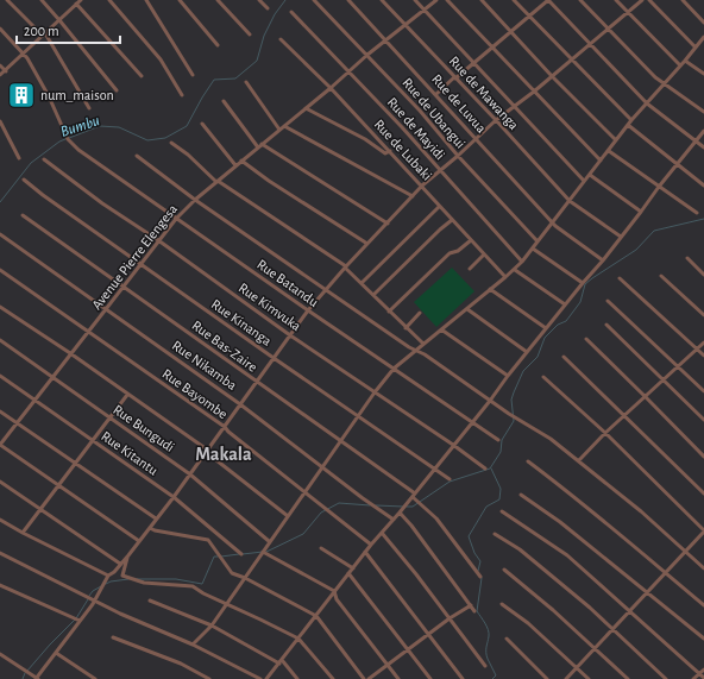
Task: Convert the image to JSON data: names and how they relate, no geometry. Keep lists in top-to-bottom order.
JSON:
{
  "streets": {
    "street": [
      "Rue de Mawanga",
      "Rue de Luvua",
      "Rue de Ubangui",
      "Rue de Mayidi",
      "Rue de Lubaki",
      "Avenue Pierre Elengesa",
      "Rue Batandu",
      "Rue Kimvuka",
      "Rue Kinanga",
      "Rue Bas-Zaire",
      "Rue Nikamba",
      "Rue Bayombe",
      "Rue Bungudi",
      "Rue Kitantu"
    ]
  },
  "crossings": [
    ["Rue de Mawanga", "Avenue Pierre Elengesa"],
    ["Rue de Luvua", "Avenue Pierre Elengesa"],
    ["Rue de Ubangui", "Avenue Pierre Elengesa"],
    ["Rue de Mayidi", "Avenue Pierre Elengesa"],
    ["Rue de Lubaki", "Avenue Pierre Elengesa"],
    ["Avenue Pierre Elengesa", "Rue Batandu"],
    ["Avenue Pierre Elengesa", "Rue Kimvuka"],
    ["Avenue Pierre Elengesa", "Rue Kinanga"],
    ["Avenue Pierre Elengesa", "Rue Bas-Zaire"],
    ["Avenue Pierre Elengesa", "Rue Nikamba"],
    ["Avenue Pierre Elengesa", "Rue Bayombe"],
    ["Avenue Pierre Elengesa", "Rue Bungudi"],
    ["Avenue Pierre Elengesa", "Rue Kitantu"]
  ],
  "districts": ["Makala"],
  "water": ["Bumbu"],
  "places": {
    "building": ["num_maison"]
  },
  "scale_bar": "200 m"
}
